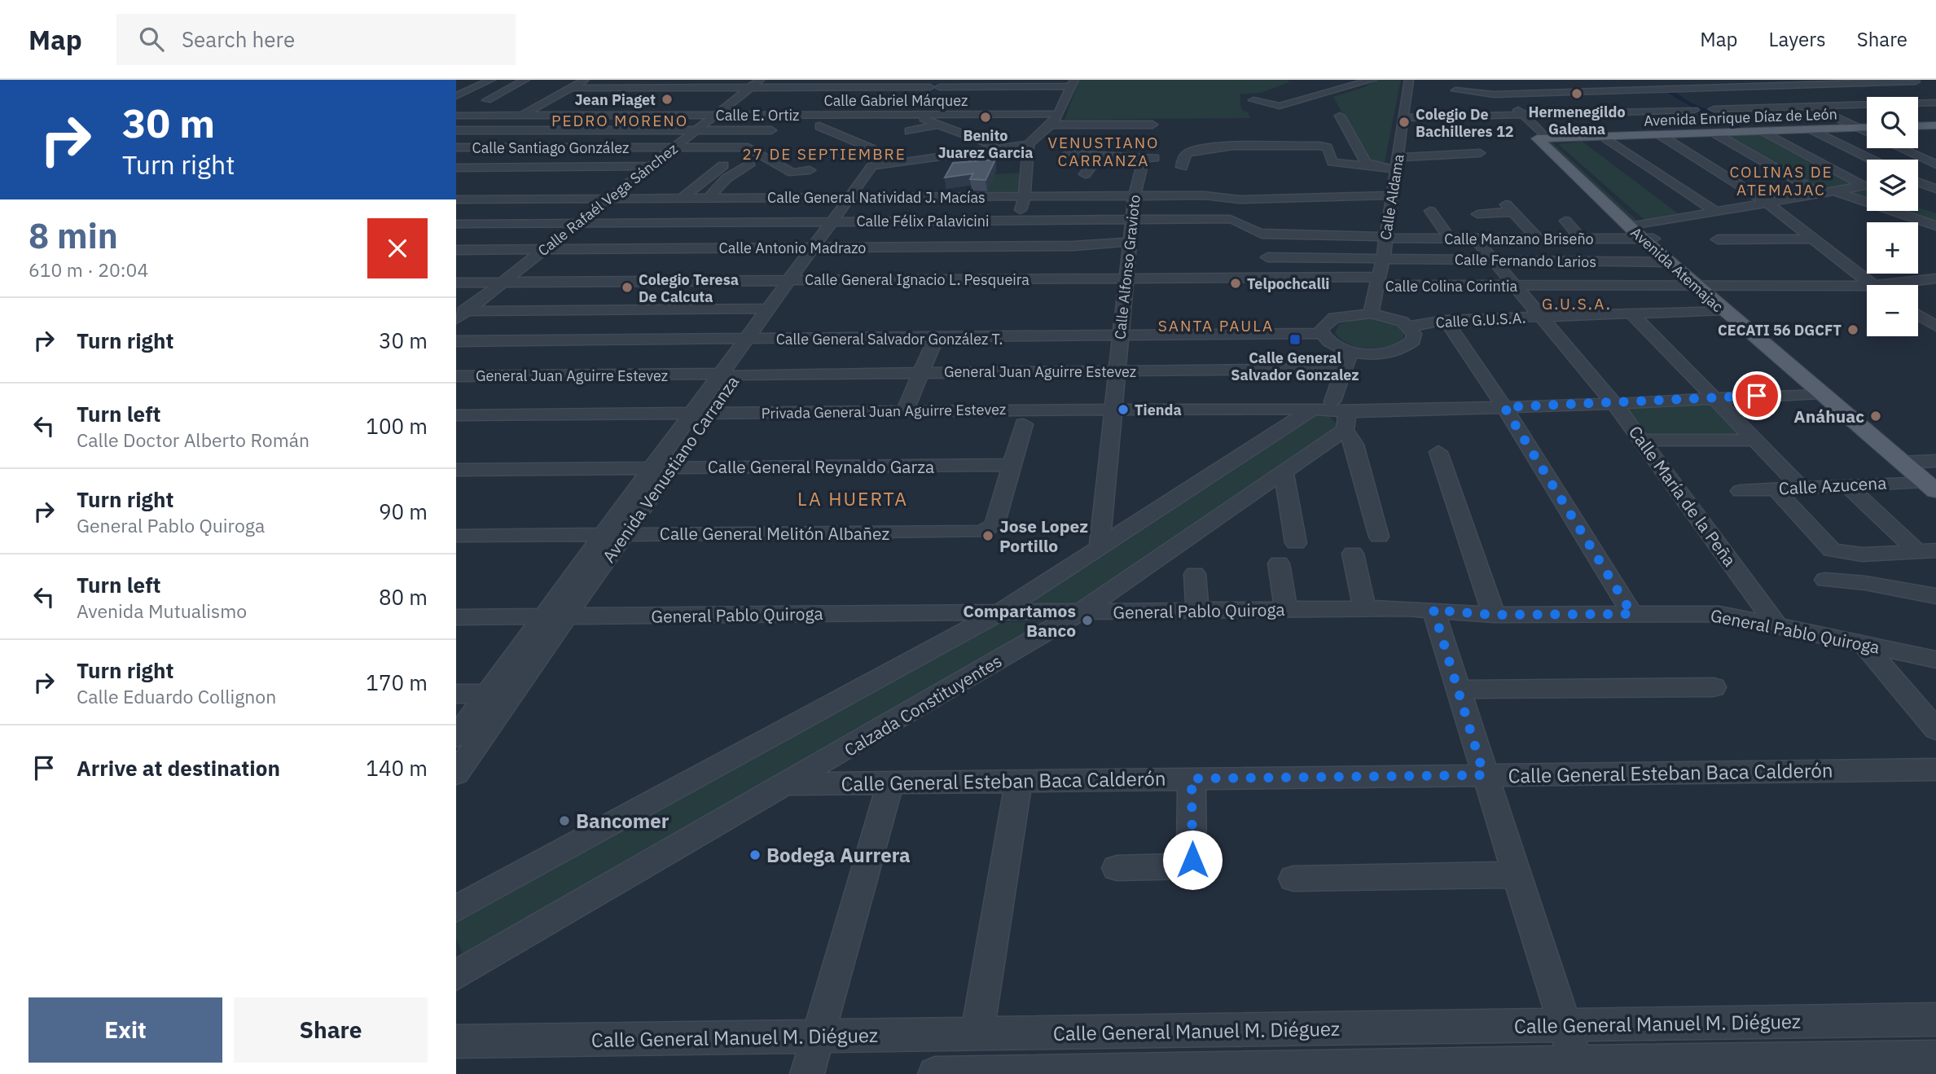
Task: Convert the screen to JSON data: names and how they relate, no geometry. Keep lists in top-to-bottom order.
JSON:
{
  "streets": {
    "main road": ["Avenida Enrique Díaz de León", "Avenida Atemajac"],
    "street": [
      "Calle E. Ortiz",
      "Calle Santiago González",
      "Calle General Natividad J. Macías",
      "Calle Aldama",
      "Calle Rafaél Vega Sánchez",
      "Calle Félix Palavicini",
      "Calle Manzano Briseño",
      "Calle Antonio Madrazo",
      "Calle Fernando Larios",
      "Calle Alfonso Gravioto",
      "Calle General Ignacio L. Pesqueira",
      "Calle Colina Corintia",
      "Calle G.U.S.A.",
      "Calle General Salvador González T.",
      "General Juan Aguirre Estevez",
      "Privada General Juan Aguirre Estevez",
      "Calle General Reynaldo Garza",
      "Avenida Venustiano Carranza",
      "Calle Azucena",
      "Calle María de la Peña",
      "Calle General Melitón Albañez",
      "General Pablo Quiroga",
      "Calzada Constituyentes",
      "Calle General Esteban Baca Calderón",
      "Calle General Manuel M. Diéguez"
    ]
  },
  "crossings": [
    ["Calle E. Ortiz", "Calle Rafaél Vega Sánchez"],
    ["Avenida Enrique Díaz de León", "Avenida Atemajac"],
    ["Calle Santiago González", "Calle Rafaél Vega Sánchez"],
    ["Calle General Natividad J. Macías", "Calle Rafaél Vega Sánchez"],
    ["Calle General Natividad J. Macías", "Calle Alfonso Gravioto"],
    ["Calle General Natividad J. Macías", "Avenida Venustiano Carranza"],
    ["Calle Aldama", "Calle Félix Palavicini"],
    ["Calle Aldama", "Calle Manzano Briseño"],
    ["Calle Aldama", "Calle Fernando Larios"],
    ["Calle Aldama", "Calle General Ignacio L. Pesqueira"],
    ["Calle Aldama", "Calle Colina Corintia"],
    ["Calle Rafaél Vega Sánchez", "Calle Félix Palavicini"],
    ["Calle Rafaél Vega Sánchez", "Calle Antonio Madrazo"],
    ["Calle Rafaél Vega Sánchez", "Calle General Ignacio L. Pesqueira"],
    ["Calle Félix Palavicini", "Calle Manzano Briseño"],
    ["Calle Félix Palavicini", "Calle Antonio Madrazo"],
    ["Calle Félix Palavicini", "Calle Alfonso Gravioto"],
    ["Calle Félix Palavicini", "Avenida Venustiano Carranza"],
    ["Calle Manzano Briseño", "Avenida Atemajac"],
    ["Calle Manzano Briseño", "Calle María de la Peña"],
    ["Calle Antonio Madrazo", "Calle Alfonso Gravioto"],
    ["Calle Antonio Madrazo", "Avenida Venustiano Carranza"],
    ["Calle Fernando Larios", "Avenida Atemajac"],
    ["Calle Fernando Larios", "Calle María de la Peña"],
    ["Calle Alfonso Gravioto", "Calle General Ignacio L. Pesqueira"],
    ["Calle Alfonso Gravioto", "Calle General Salvador González T."],
    ["Calle Alfonso Gravioto", "General Juan Aguirre Estevez"],
    ["Calle Alfonso Gravioto", "Privada General Juan Aguirre Estevez"],
    ["Avenida Atemajac", "Calle Colina Corintia"],
    ["Avenida Atemajac", "Calle G.U.S.A."],
    ["Avenida Atemajac", "Privada General Juan Aguirre Estevez"],
    ["Avenida Atemajac", "Calle Azucena"],
    ["Calle General Ignacio L. Pesqueira", "Calle Colina Corintia"],
    ["Calle General Ignacio L. Pesqueira", "Avenida Venustiano Carranza"],
    ["Calle Colina Corintia", "Calle María de la Peña"],
    ["Calle G.U.S.A.", "Calle María de la Peña"],
    ["Calle General Salvador González T.", "Avenida Venustiano Carranza"],
    ["General Juan Aguirre Estevez", "Avenida Venustiano Carranza"],
    ["Privada General Juan Aguirre Estevez", "Avenida Venustiano Carranza"],
    ["Privada General Juan Aguirre Estevez", "Calle María de la Peña"],
    ["Privada General Juan Aguirre Estevez", "Calzada Constituyentes"],
    ["Calle General Reynaldo Garza", "Avenida Venustiano Carranza"],
    ["Calle General Reynaldo Garza", "Calle General Melitón Albañez"],
    ["Avenida Venustiano Carranza", "Calle General Melitón Albañez"],
    ["Avenida Venustiano Carranza", "General Pablo Quiroga"],
    ["Calle María de la Peña", "General Pablo Quiroga"],
    ["General Pablo Quiroga", "Calzada Constituyentes"],
    ["Calzada Constituyentes", "Calle General Esteban Baca Calderón"]
  ],
  "districts": [
    "PEDRO MORENO",
    "VENUSTIANO CARRANZA",
    "27 DE SEPTIEMBRE",
    "COLINAS DE ATEMAJAC",
    "G.U.S.A.",
    "SANTA PAULA",
    "LA HUERTA"
  ],
  "places": {
    "other": [
      "Hermenegildo Galeana",
      "Jean Piaget",
      "Benito Juarez Garcia",
      "Colegio De Bachilleres 12",
      "Telpochcalli",
      "Colegio Teresa De Calcuta",
      "CECATI 56 DGCFT",
      "Tienda",
      "Anáhuac",
      "Jose Lopez Portillo",
      "Compartamos Banco",
      "Bancomer",
      "Bodega Aurrera"
    ],
    "transit": ["Calle General Salvador Gonzalez"]
  },
  "page": {
    "header": "Map",
    "search": "Search here",
    "nav": ["Map", "Layers", "Share"],
    "turn": ["30 m", "Turn right"],
    "map_buttons": ["+", "−"],
    "heading": ["8 min", "610 m · 20:04"],
    "list": [
      {
        "name": "Turn right",
        "value": "30 m"
      },
      {
        "name": "Turn left",
        "note": "Calle Doctor Alberto Román",
        "value": "100 m"
      },
      {
        "name": "Turn right",
        "note": "General Pablo Quiroga",
        "value": "90 m"
      },
      {
        "name": "Turn left",
        "note": "Avenida Mutualismo",
        "value": "80 m"
      },
      {
        "name": "Turn right",
        "note": "Calle Eduardo Collignon",
        "value": "170 m"
      },
      {
        "name": "Arrive at destination",
        "value": "140 m"
      }
    ],
    "buttons": ["Exit", "Share"]
  }
}
